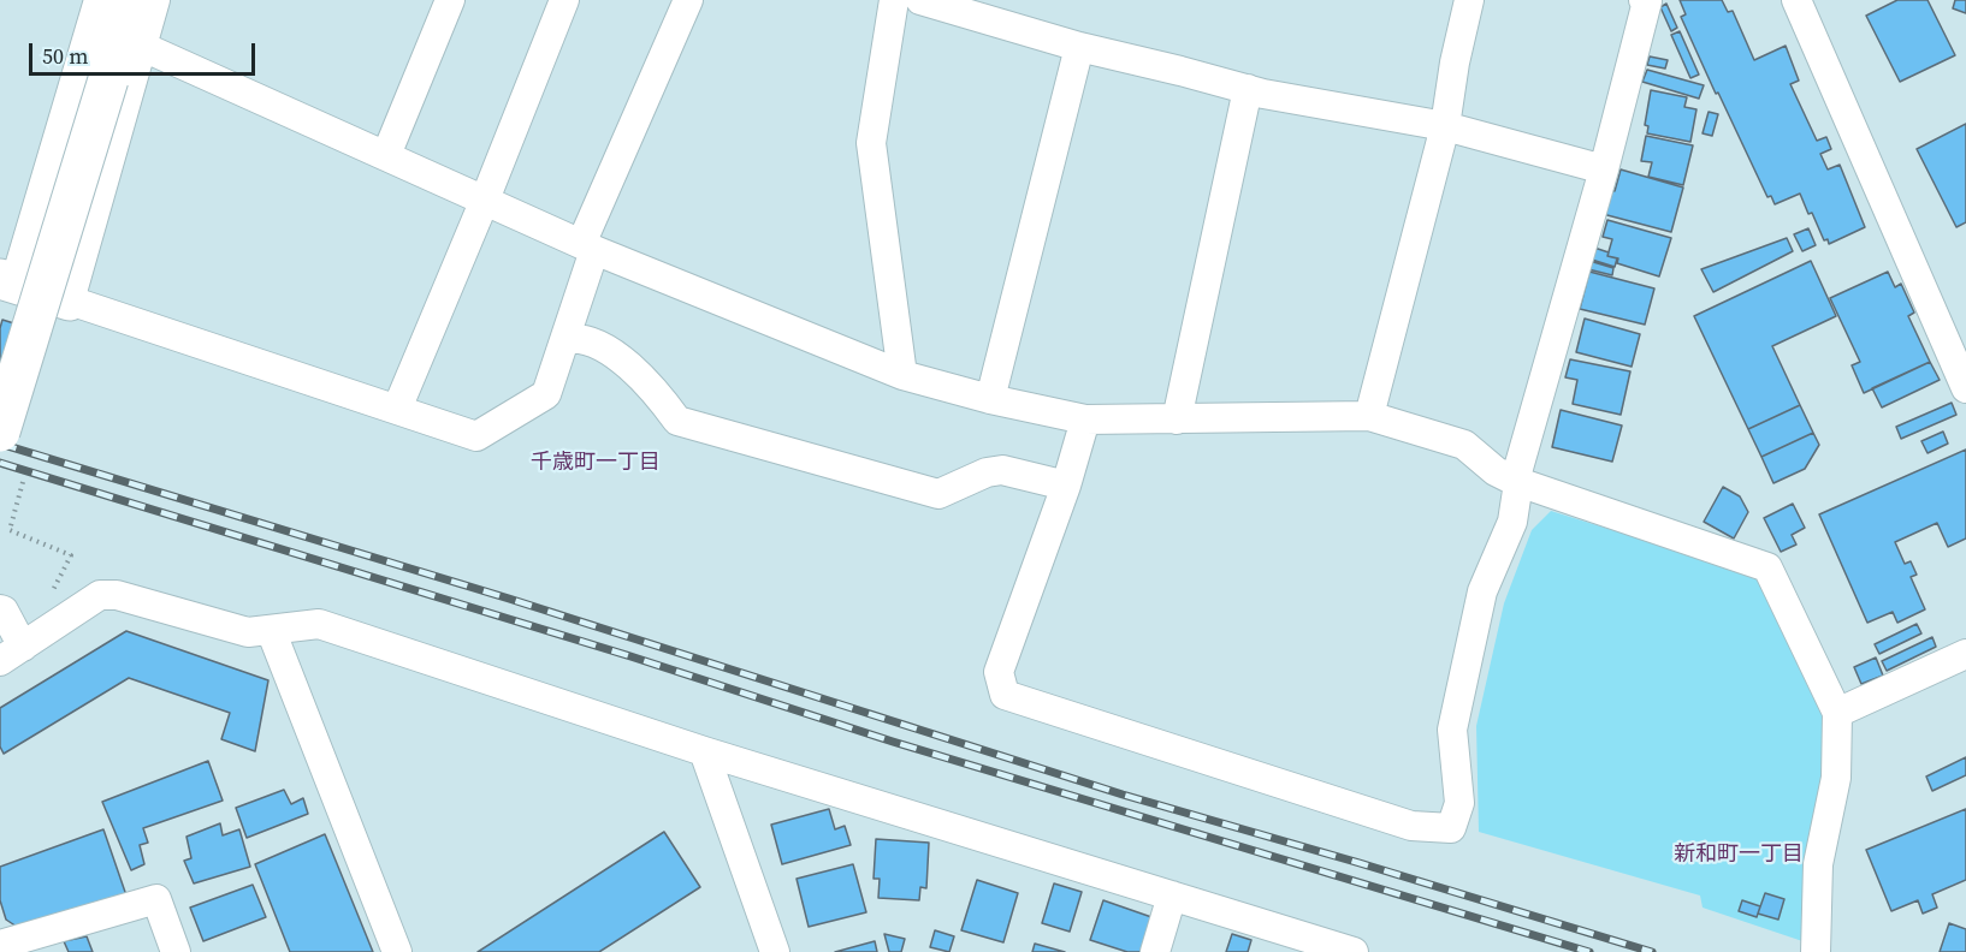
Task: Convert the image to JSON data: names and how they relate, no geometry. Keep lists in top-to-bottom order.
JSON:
{
  "districts": ["千歳町一丁目", "新和町一丁目"],
  "scale_bar": "50 m"
}
